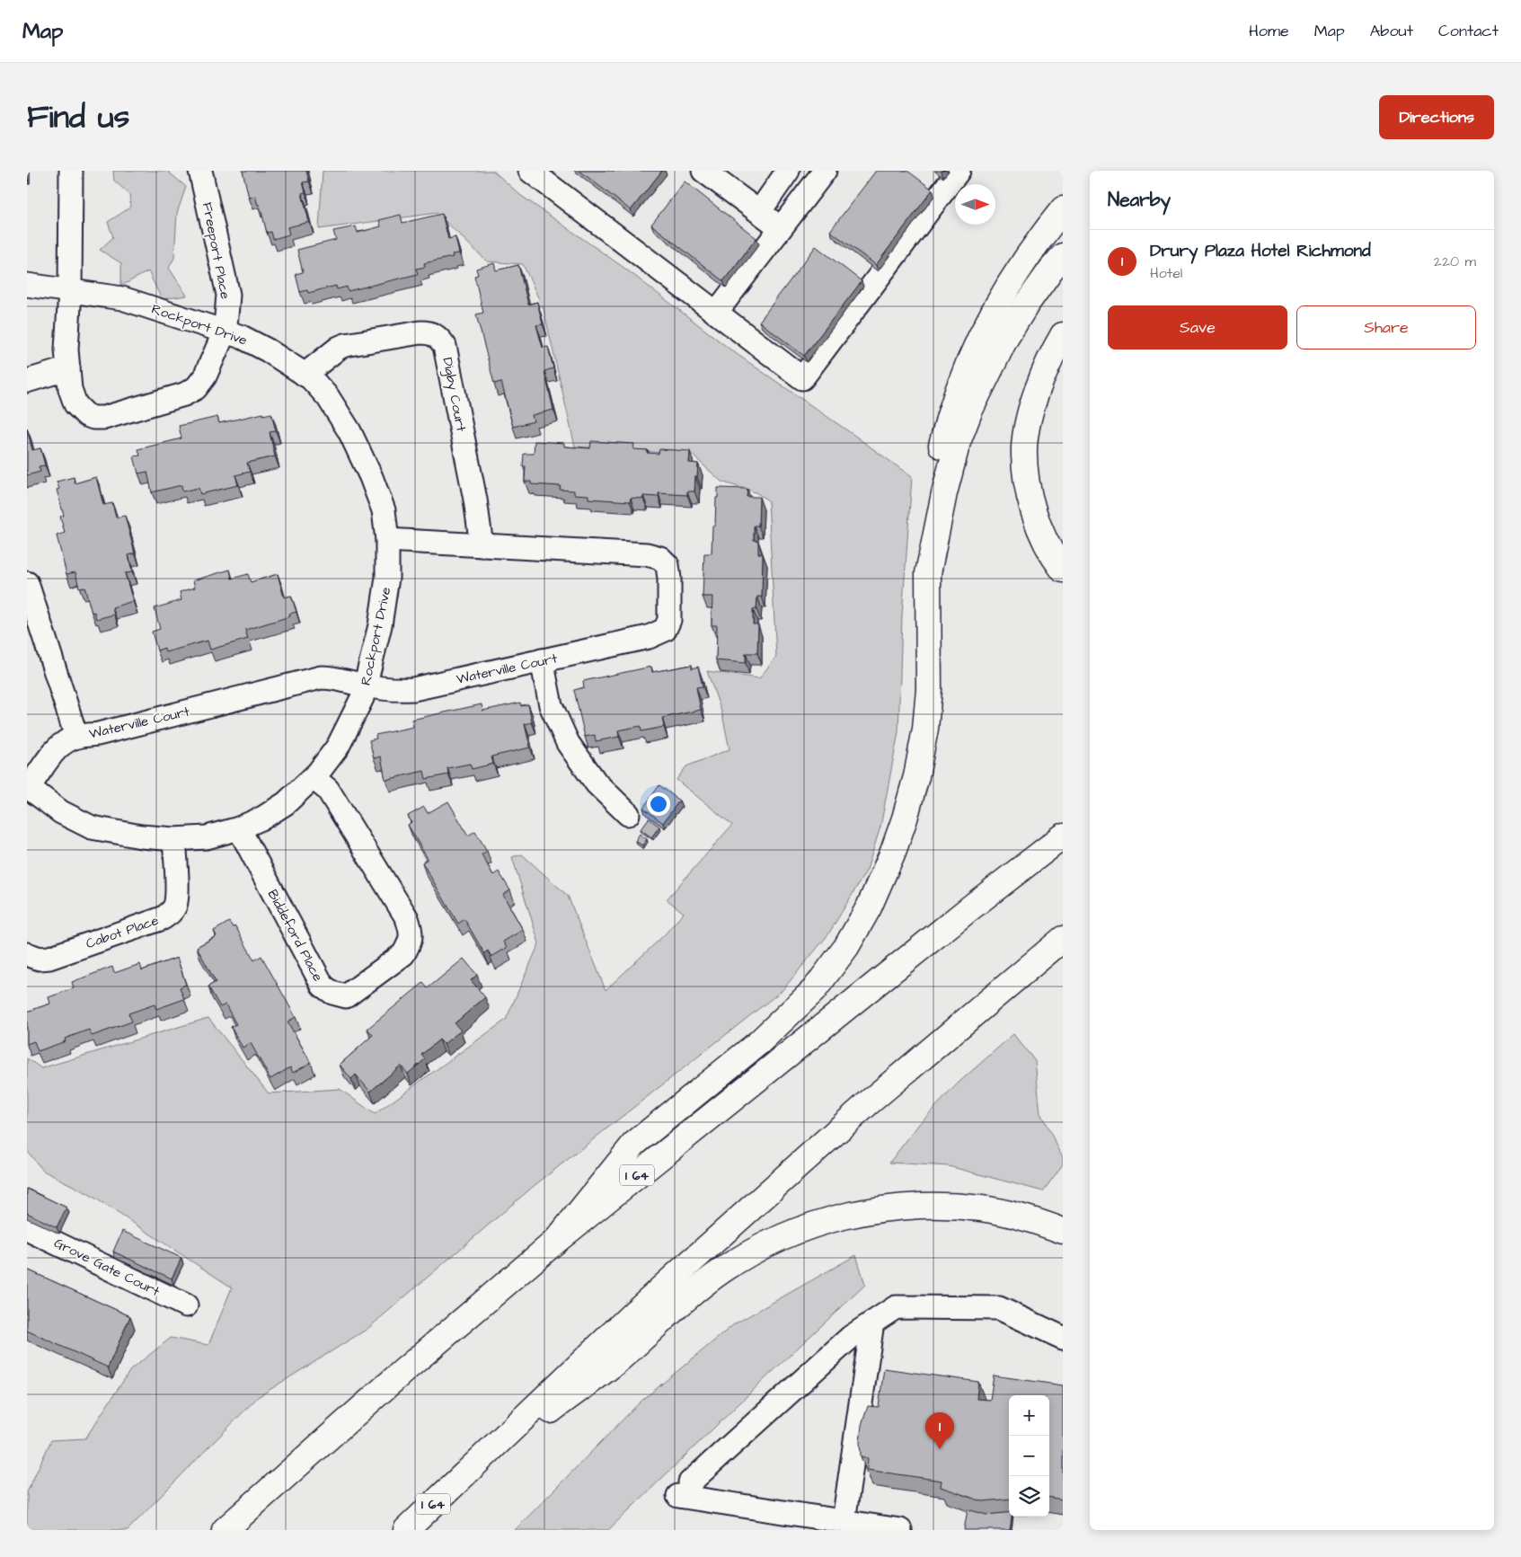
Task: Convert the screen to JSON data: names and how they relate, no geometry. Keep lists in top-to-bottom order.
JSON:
{
  "streets": {
    "highway": ["I 64"],
    "street": [
      "Freeport Place",
      "Rockport Drive",
      "Digby Court",
      "Waterville Court",
      "Cabot Place",
      "Biddeford Place",
      "Grove Gate Court"
    ]
  },
  "crossings": [
    ["Freeport Place", "Rockport Drive"],
    ["Rockport Drive", "Digby Court"],
    ["Rockport Drive", "Waterville Court"],
    ["Rockport Drive", "Cabot Place"],
    ["Rockport Drive", "Biddeford Place"],
    ["Digby Court", "Waterville Court"]
  ],
  "north": "right",
  "page": {
    "header": "Map",
    "nav": [
      "Home",
      "Map",
      "About",
      "Contact"
    ],
    "title": "Find us",
    "buttons": [
      "Directions",
      ["Save", "Share"]
    ],
    "heading": "Nearby",
    "list": [
      {
        "mark": "1",
        "name": "Drury Plaza Hotel Richmond",
        "note": "Hotel",
        "value": "220 m"
      }
    ],
    "map_buttons": ["+", "−"],
    "pins": "1"
  }
}
